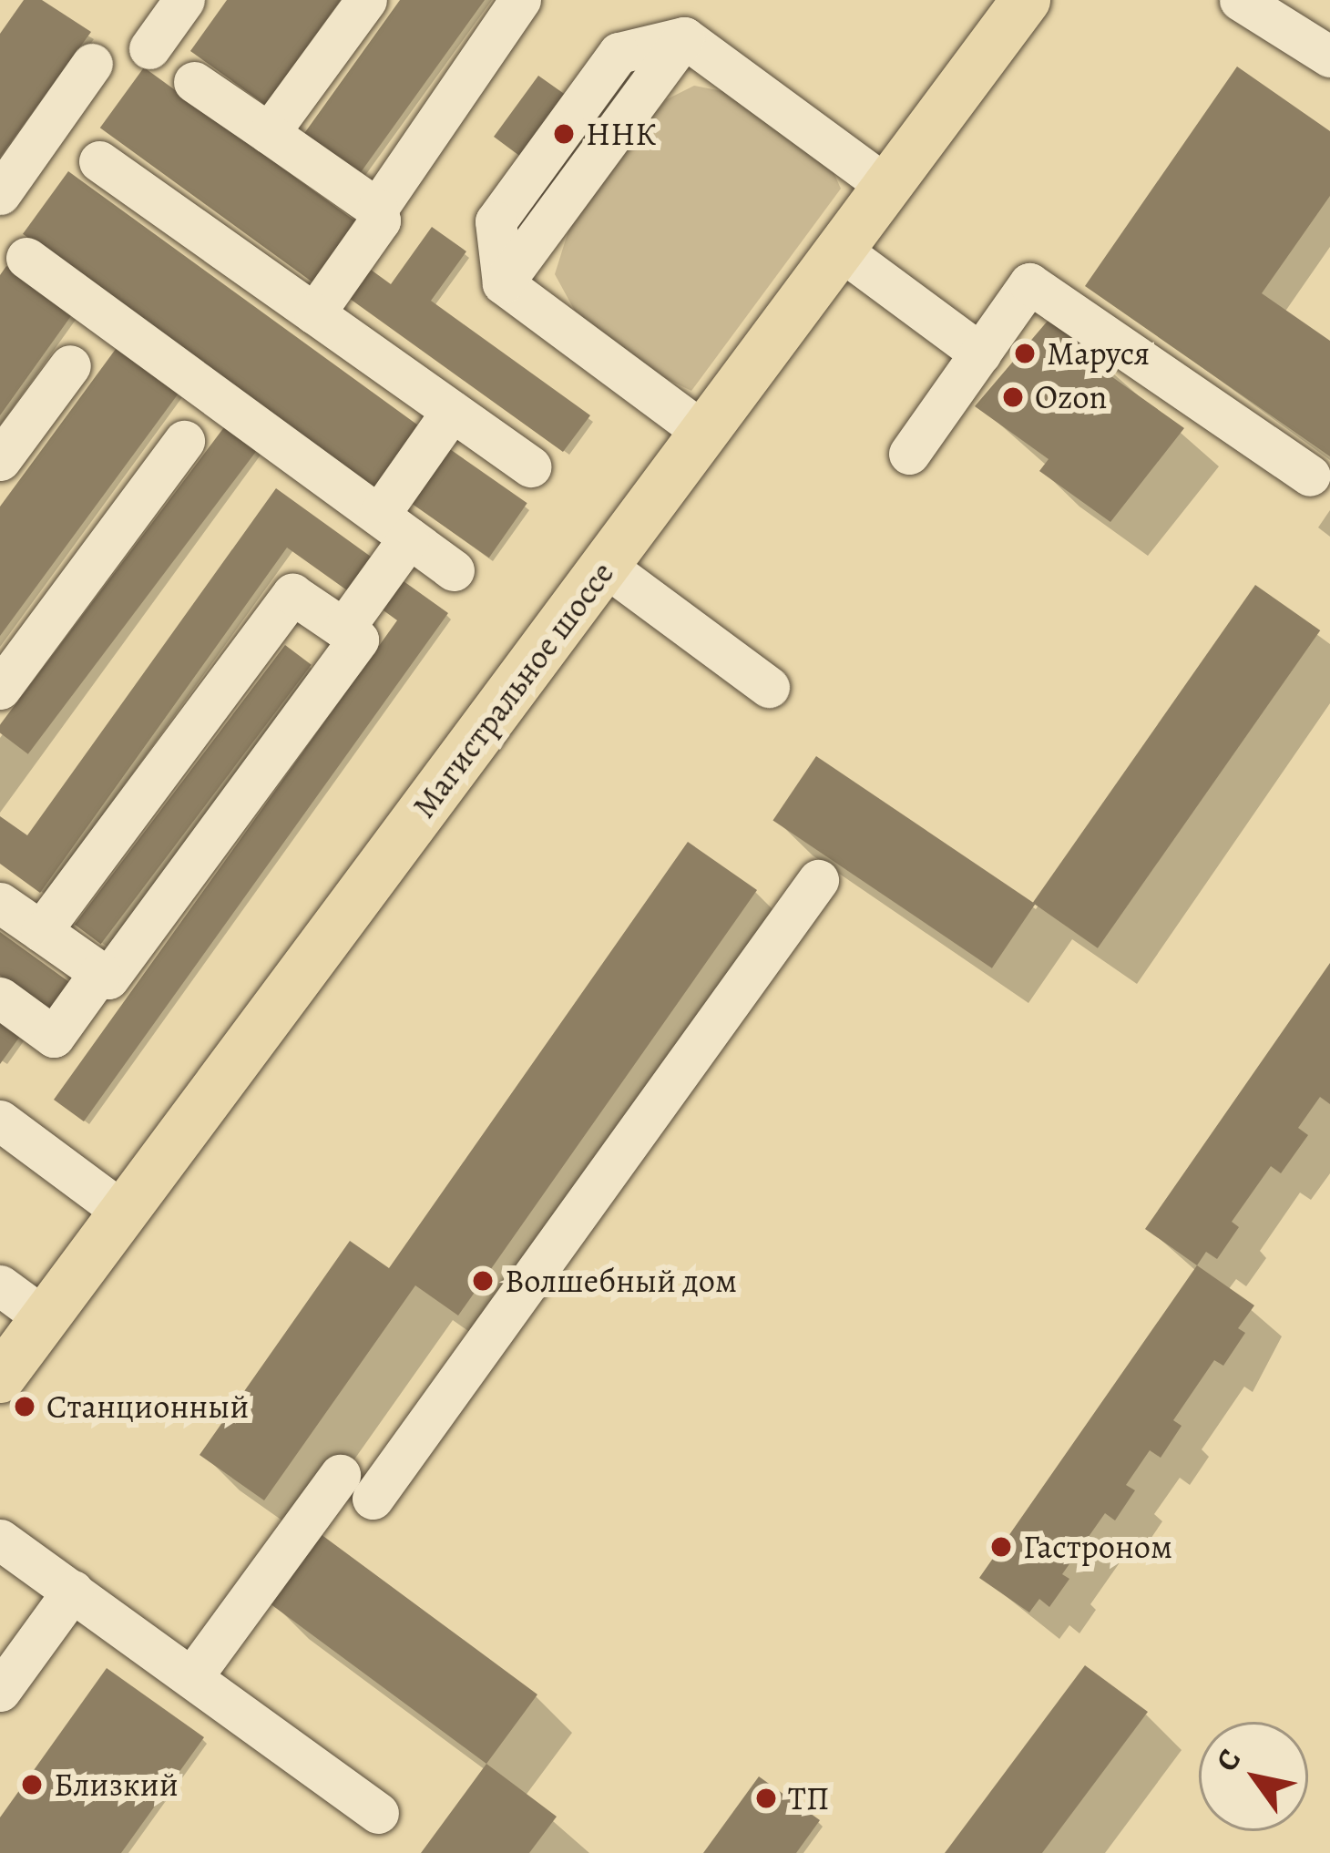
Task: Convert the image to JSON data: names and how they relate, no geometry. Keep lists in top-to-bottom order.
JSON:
{
  "streets": {
    "main road": ["Магистральное шоссе"]
  },
  "places": [
    "ННК",
    "Маруся",
    "Ozon",
    "Волшебный дом",
    "Станционный",
    "Гастроном",
    "Близкий",
    "ТП"
  ],
  "north": "top left"
}
